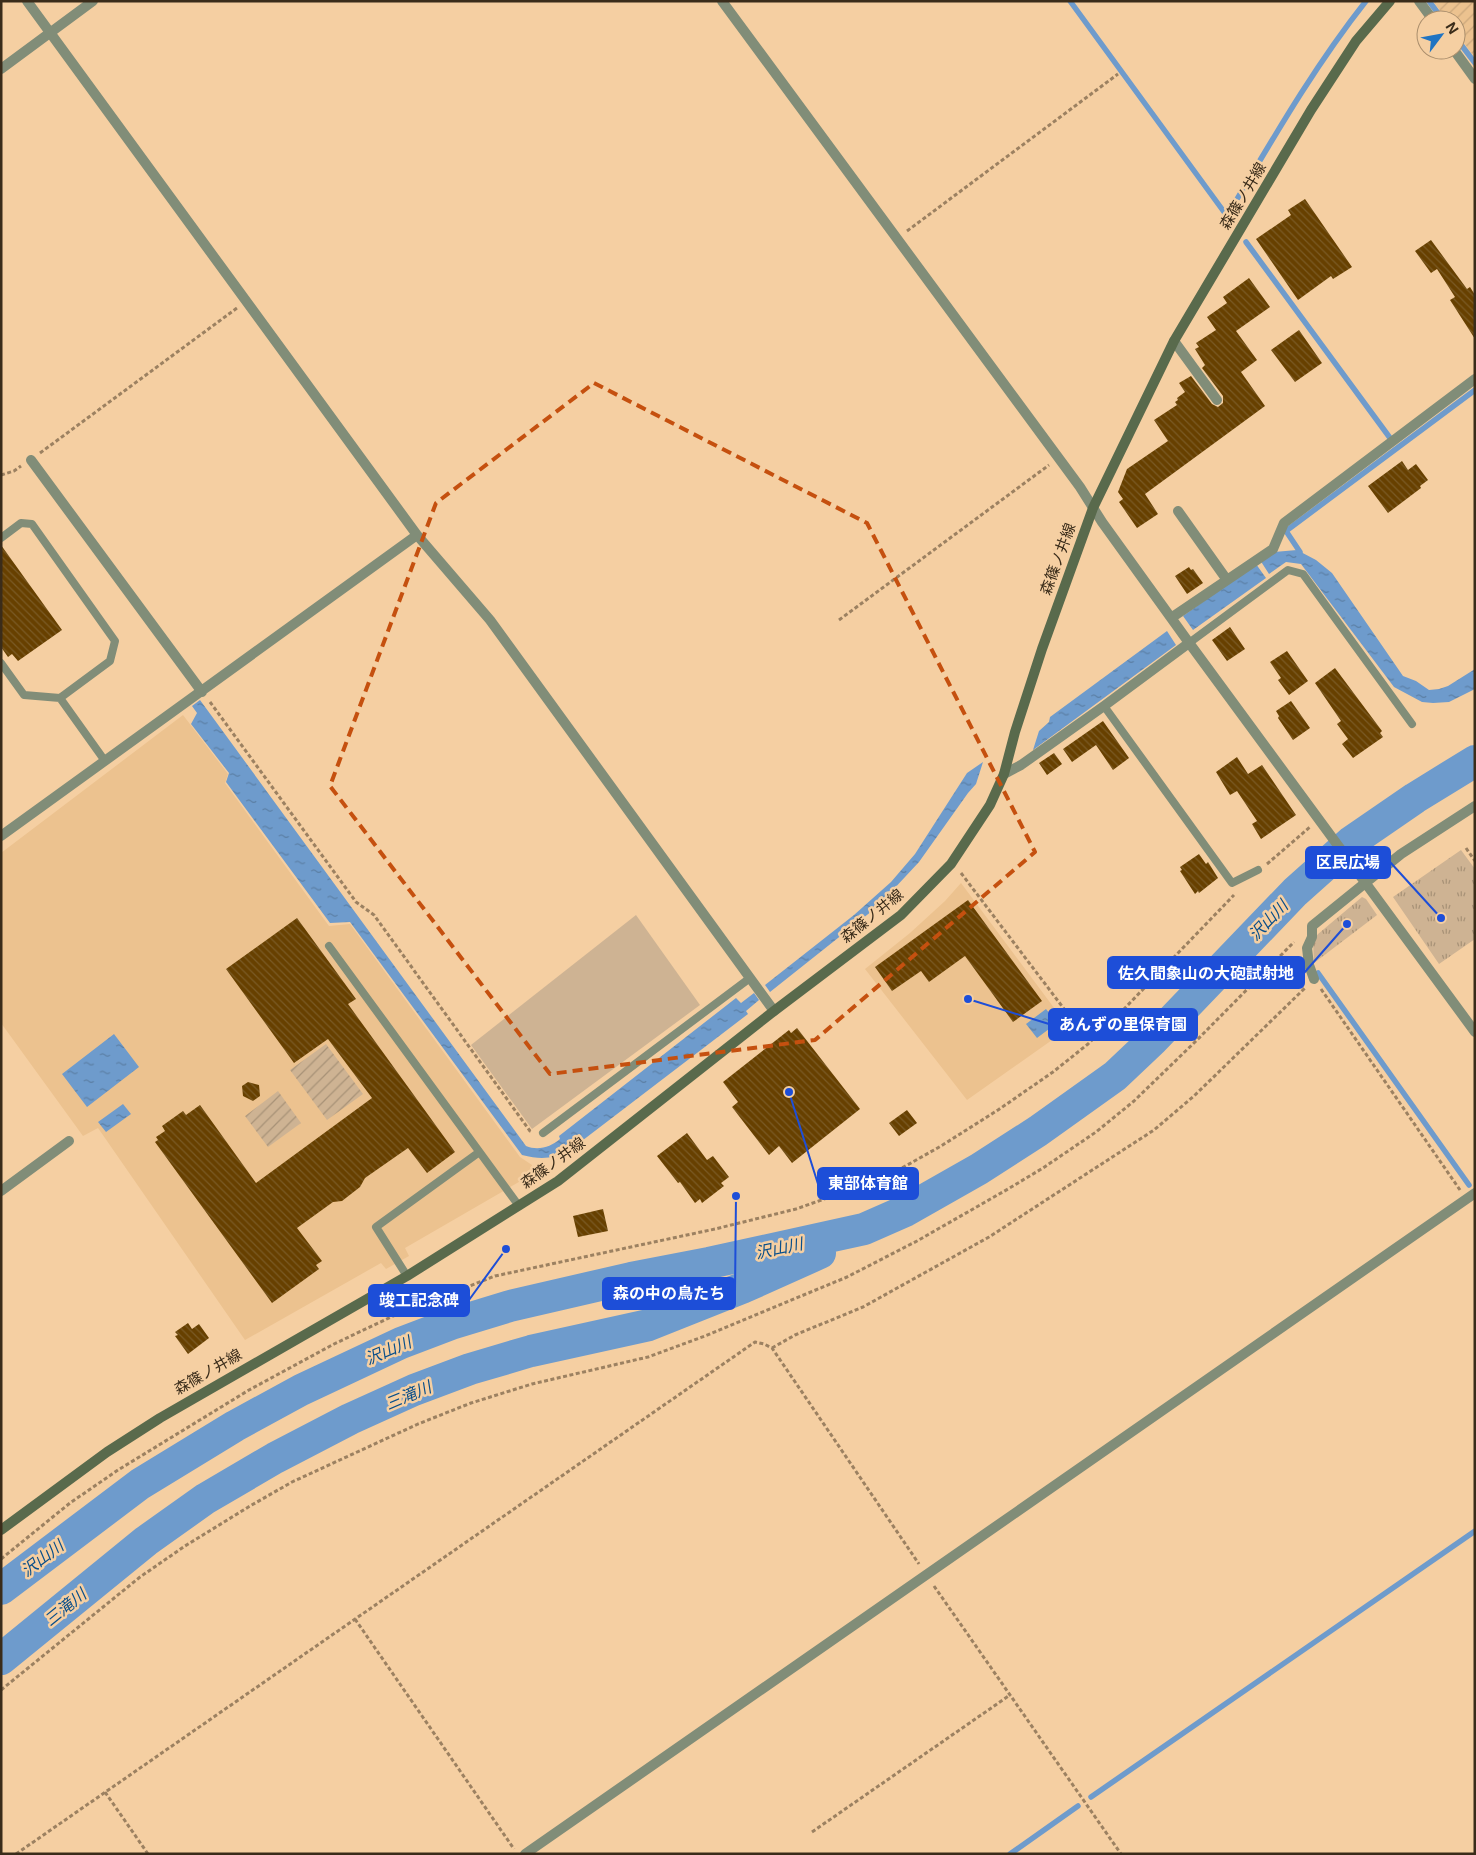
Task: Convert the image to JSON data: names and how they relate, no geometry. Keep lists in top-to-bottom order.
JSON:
{
  "streets": {
    "main road": ["森篠ノ井線"]
  },
  "water": ["沢山川", "三滝川"],
  "places": [
    "区民広場",
    "佐久間象山の大砲試射地",
    "あんずの里保育園",
    "東部体育館",
    "森の中の鳥たち",
    "竣工記念碑"
  ],
  "north": "top right"
}
